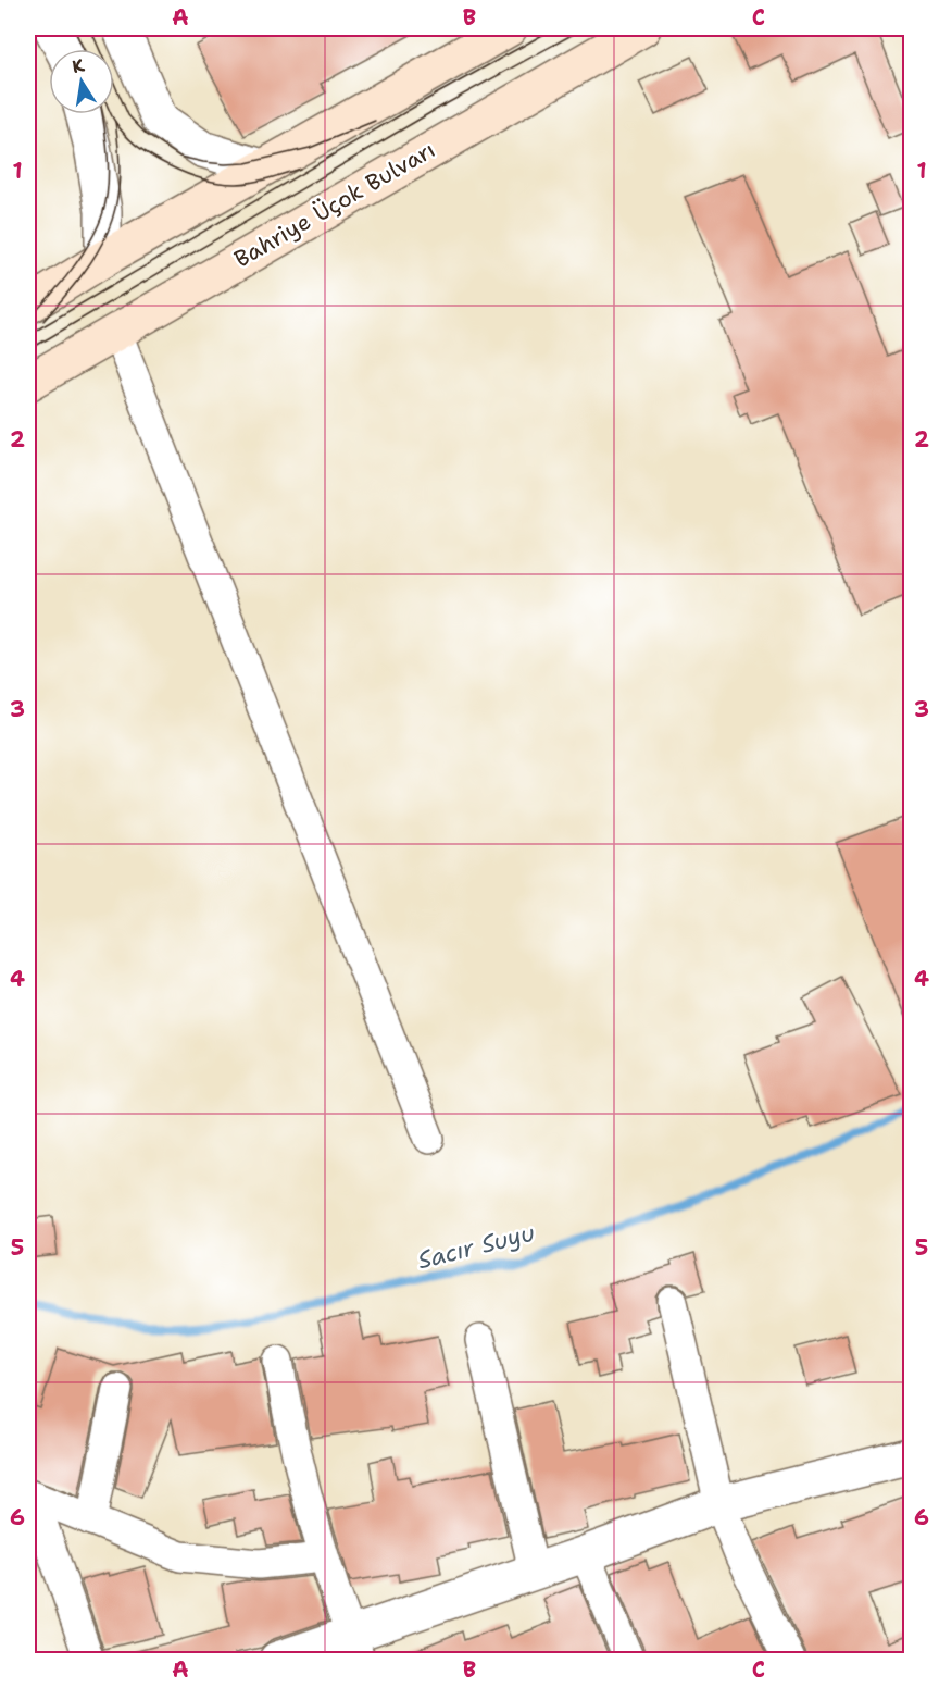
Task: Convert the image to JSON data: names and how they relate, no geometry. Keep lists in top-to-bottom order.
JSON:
{
  "streets": {
    "main road": ["Bahriye Üçok Bulvarı"]
  },
  "water": ["Sacır Suyu"],
  "north": "top",
  "grid": {
    "columns": ["A", "B", "C"],
    "rows": [
      "1",
      "2",
      "3",
      "4",
      "5",
      "6"
    ]
  }
}
